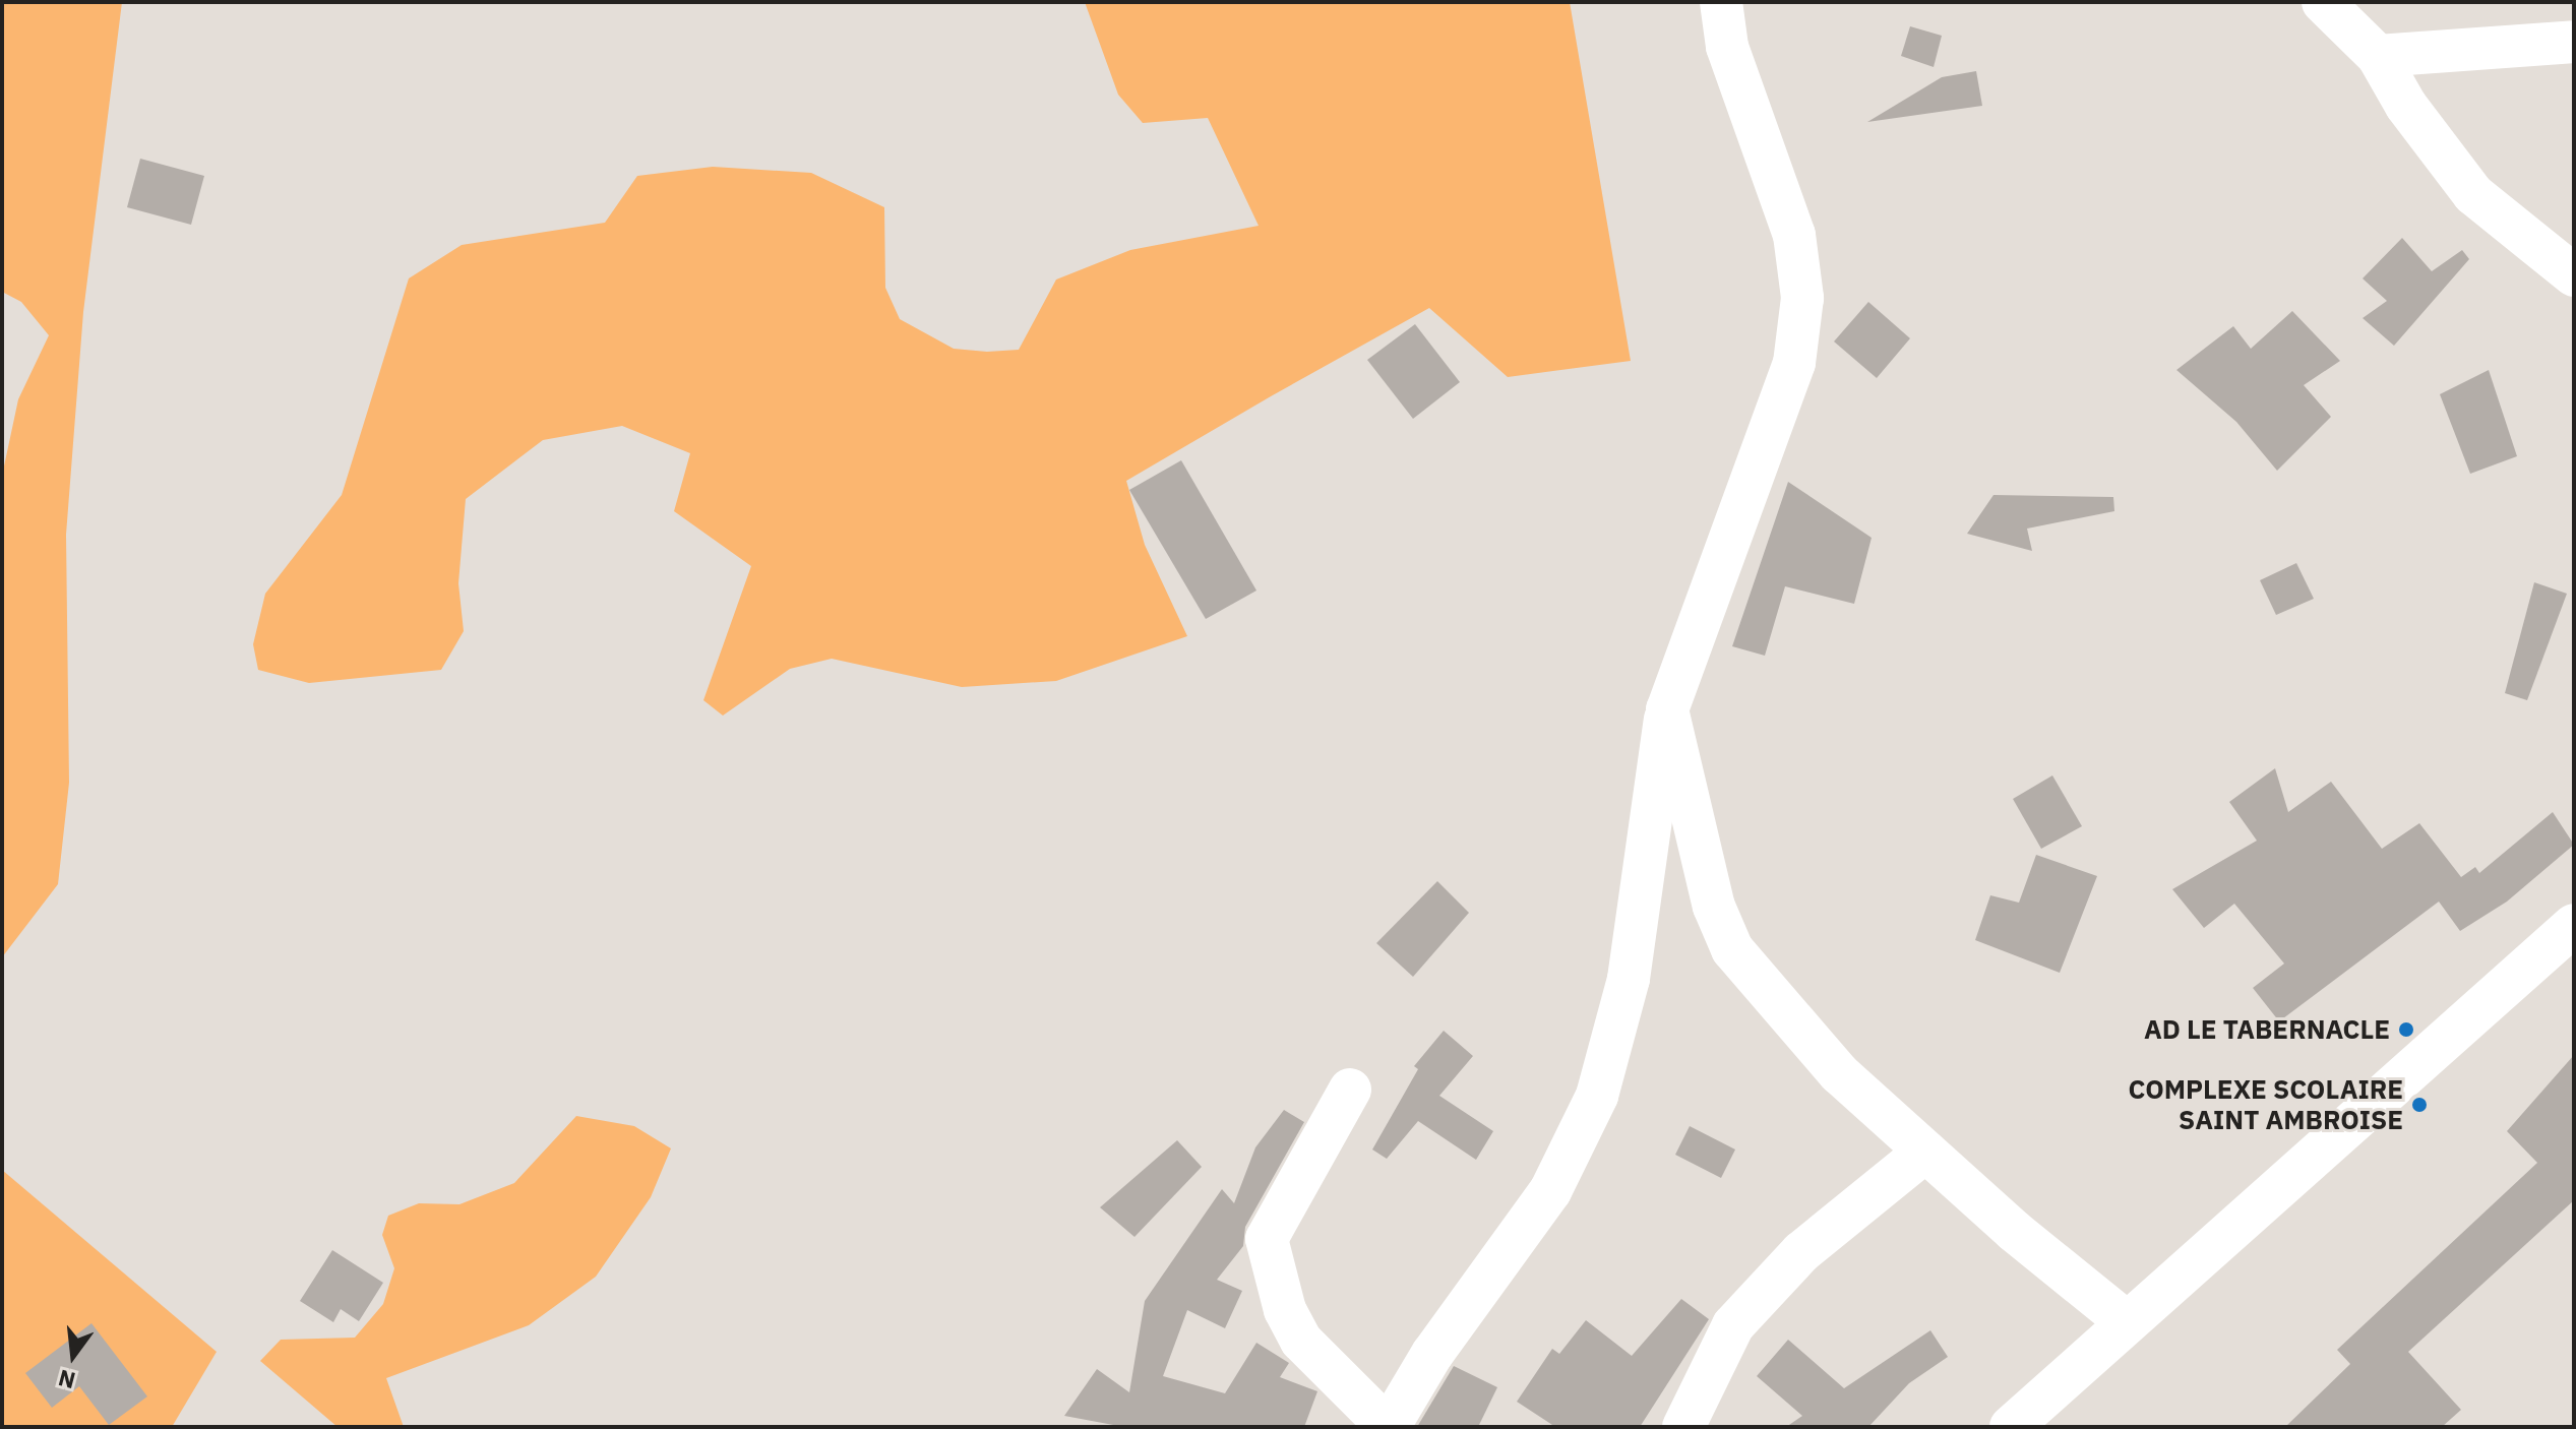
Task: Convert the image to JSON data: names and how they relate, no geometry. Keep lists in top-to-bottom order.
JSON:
{
  "places": ["AD LE TABERNACLE", "COMPLEXE SCOLAIRE SAINT AMBROISE"],
  "north": "bottom"
}
